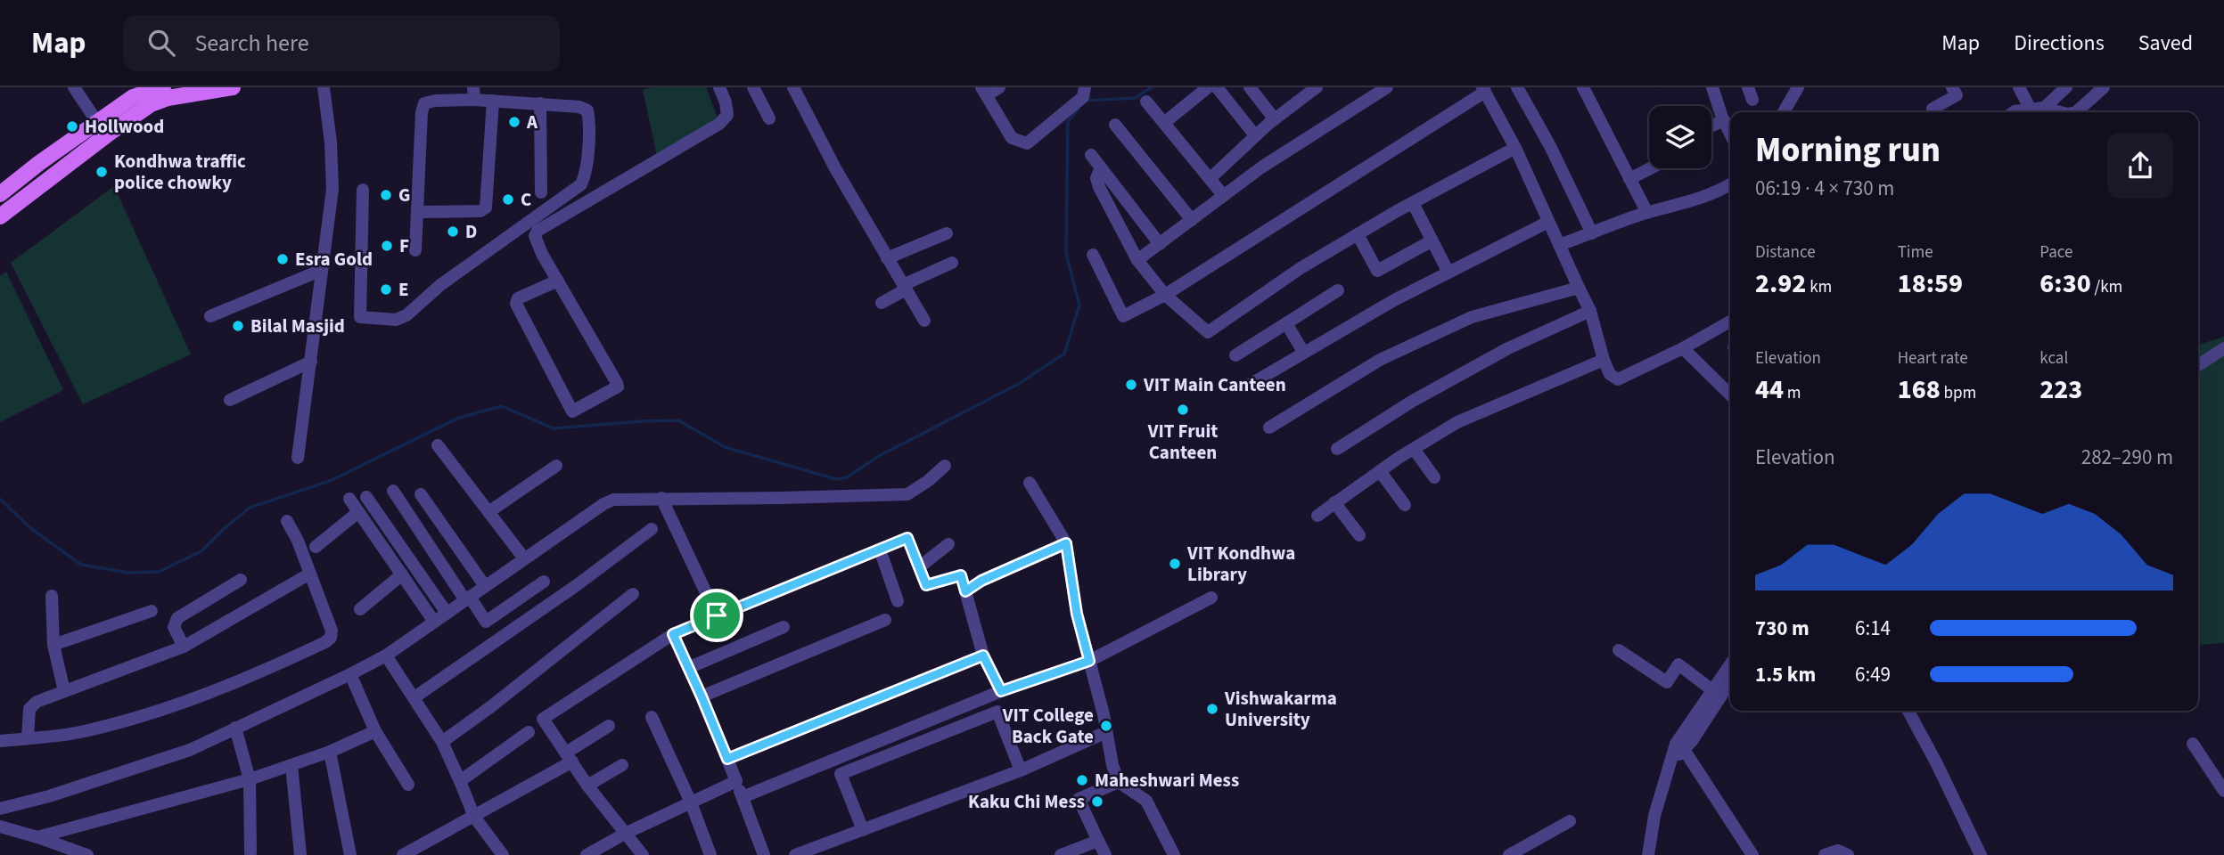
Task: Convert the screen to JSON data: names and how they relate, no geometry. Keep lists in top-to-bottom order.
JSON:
{
  "places": [
    "A",
    "Hollwood",
    "Kondhwa traffic police chowky",
    "G",
    "C",
    "D",
    "F",
    "Esra Gold",
    "E",
    "Bilal Masjid",
    "VIT Main Canteen",
    "VIT Fruit Canteen",
    "VIT Kondhwa Library",
    "Vishwakarma University",
    "VIT College Back Gate",
    "Maheshwari Mess",
    "Kaku Chi Mess"
  ],
  "page": {
    "header": "Map",
    "search": "Search here",
    "nav": ["Map", "Directions", "Saved"],
    "heading": ["Morning run", "06:19 · 4 × 730 m"],
    "stats": [
      ["Distance", "2.92 km"],
      ["Time", "18:59"],
      ["Pace", "6:30 /km"],
      ["Elevation", "44 m"],
      ["Heart rate", "168 bpm"],
      ["kcal", "223"]
    ],
    "chart": ["Elevation", "282–290 m"],
    "list": [
      {
        "name": "730 m",
        "note": "6:14"
      },
      {
        "name": "1.5 km",
        "note": "6:49"
      }
    ]
  }
}
